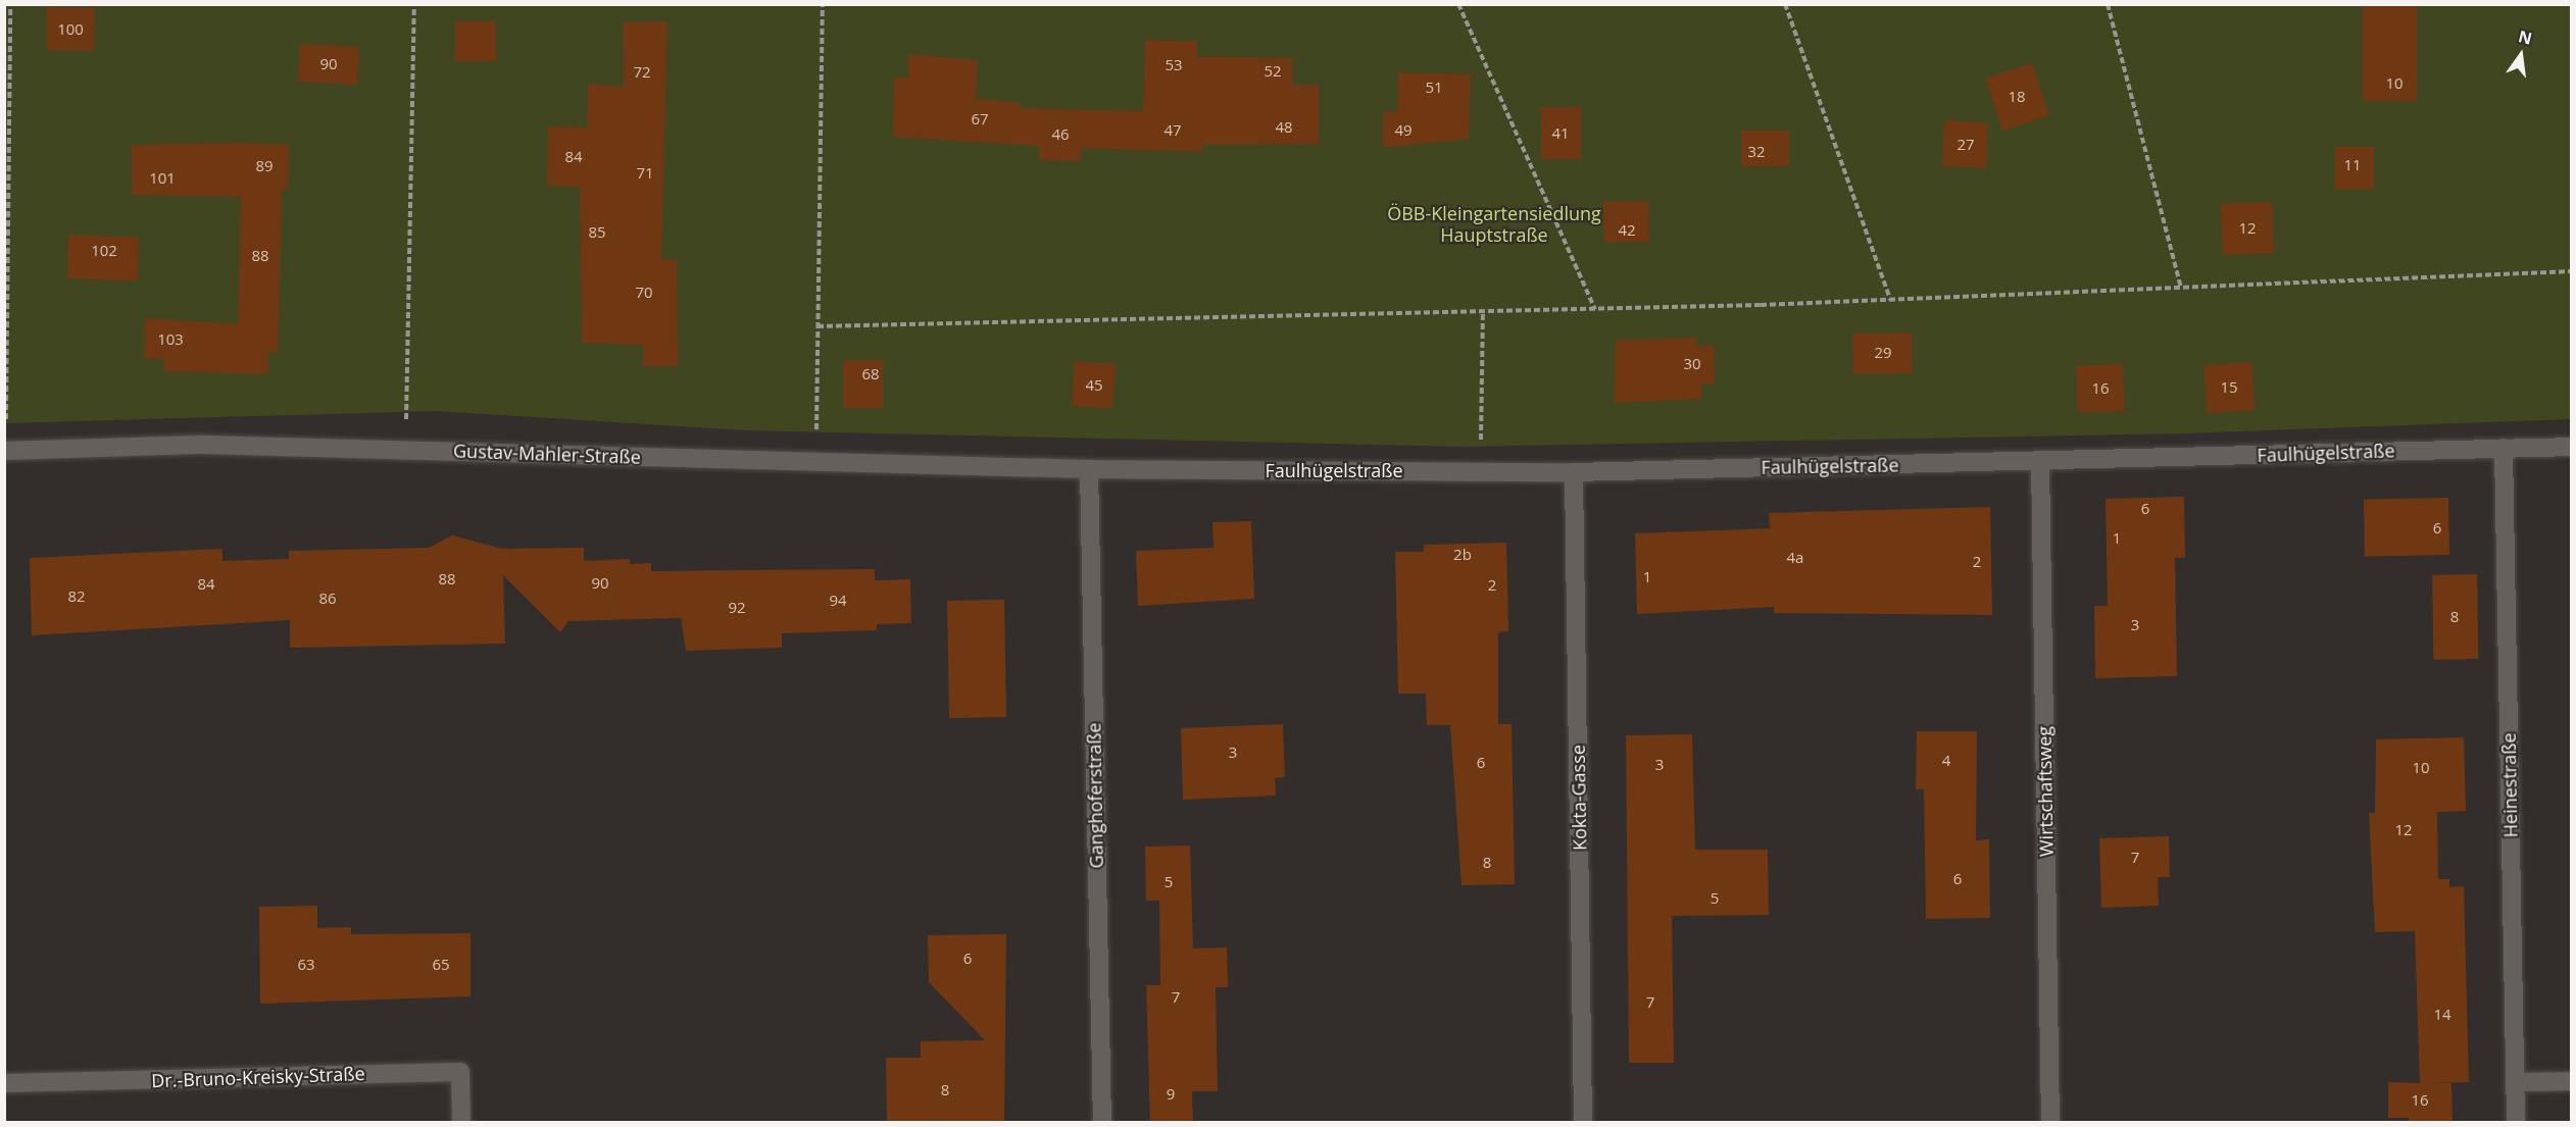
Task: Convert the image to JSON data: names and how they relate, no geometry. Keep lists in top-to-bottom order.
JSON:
{
  "streets": {
    "street": [
      "Faulhügelstraße",
      "Gustav-Mahler-Straße",
      "Heinestraße",
      "Wirtschaftsweg",
      "Ganghoferstraße",
      "Kokta-Gasse",
      "Dr.-Bruno-Kreisky-Straße"
    ]
  },
  "crossings": [
    ["Faulhügelstraße", "Gustav-Mahler-Straße"],
    ["Faulhügelstraße", "Heinestraße"],
    ["Faulhügelstraße", "Wirtschaftsweg"],
    ["Faulhügelstraße", "Ganghoferstraße"],
    ["Faulhügelstraße", "Kokta-Gasse"],
    ["Gustav-Mahler-Straße", "Ganghoferstraße"]
  ],
  "parks": ["ÖBB-Kleingartensiedlung Hauptstraße"],
  "house_numbers": [
    "100",
    "90",
    "53",
    "52",
    "72",
    "10",
    "51",
    "18",
    "67",
    "48",
    "47",
    "49",
    "41",
    "46",
    "27",
    "32",
    "84",
    "11",
    "89",
    "71",
    "101",
    "12",
    "42",
    "85",
    "102",
    "88",
    "70",
    "103",
    "29",
    "30",
    "68",
    "45",
    "15",
    "16",
    "6",
    "6",
    "1",
    "2b",
    "4a",
    "2",
    "1",
    "88",
    "90",
    "84",
    "2",
    "82",
    "86",
    "94",
    "92",
    "8",
    "3",
    "3",
    "4",
    "6",
    "3",
    "10",
    "12",
    "7",
    "8",
    "6",
    "5",
    "5",
    "6",
    "63",
    "65",
    "7",
    "7",
    "14",
    "8",
    "9",
    "16"
  ],
  "north": "top"
}
